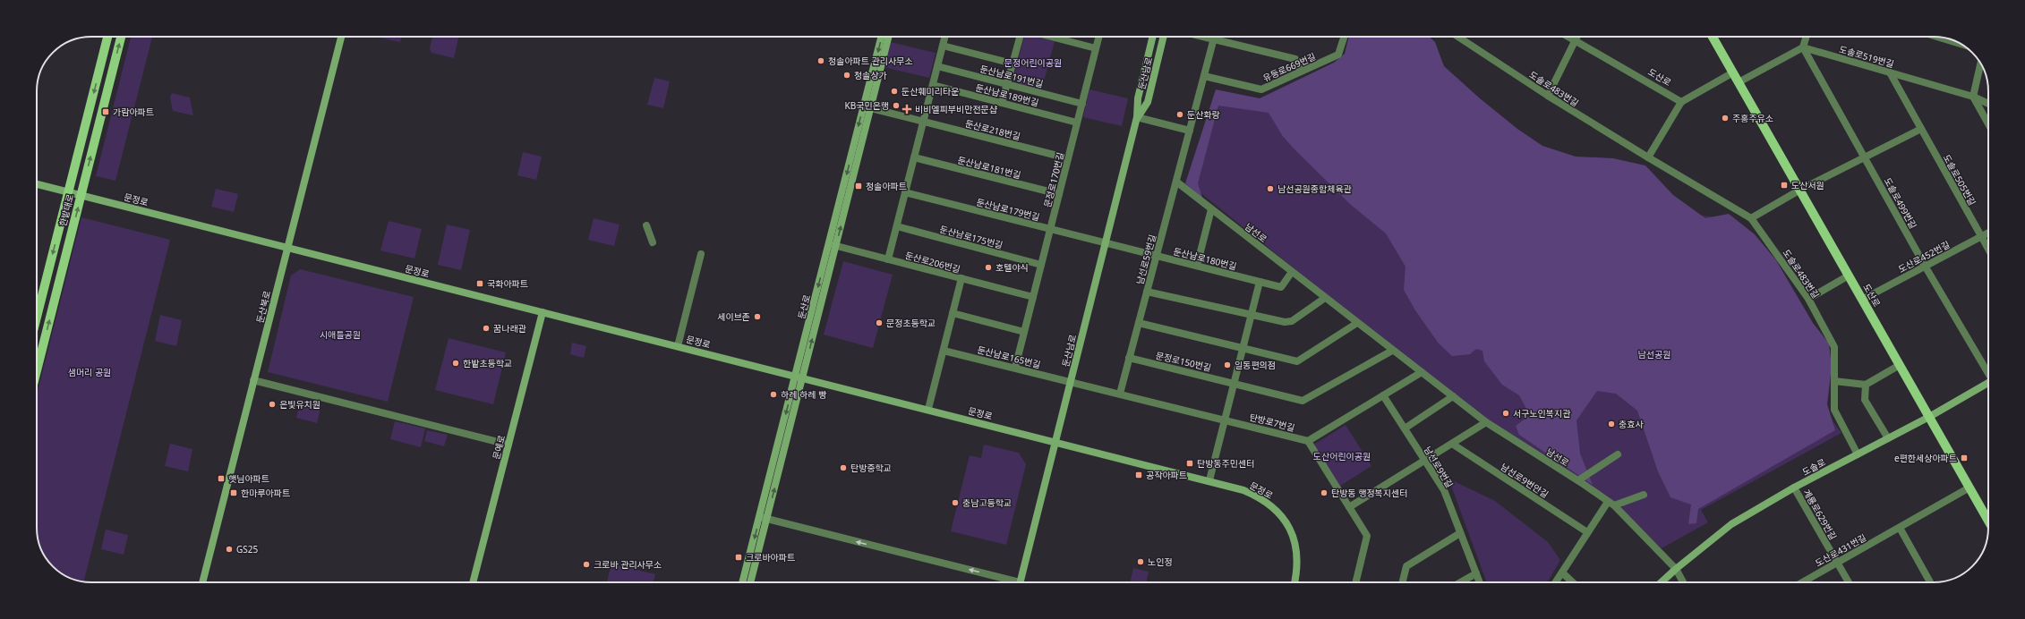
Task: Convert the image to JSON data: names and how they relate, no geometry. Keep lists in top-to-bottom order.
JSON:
{
  "streets": {
    "main road": [
      "둔산남로",
      "도산로",
      "문정로",
      "한밭대로",
      "둔산북로",
      "둔산로",
      "문예로",
      "도솔로"
    ],
    "street": [
      "도솔로519번길",
      "유등로669번길",
      "둔산남로191번길",
      "도솔로483번길",
      "둔산남로189번길",
      "둔산로218번길",
      "둔산남로181번길",
      "문정로170번길",
      "도솔로505번길",
      "도솔로499번길",
      "둔산남로179번길",
      "남선로",
      "둔산남로175번길",
      "도산로452번길",
      "둔산남로180번길",
      "남선로59번길",
      "둔산로206번길",
      "둔산남로165번길",
      "문정로150번길",
      "탄방로7번길",
      "남선로9번길",
      "남선로9번안길",
      "계룡로629번길",
      "도산로431번길"
    ]
  },
  "crossings": [
    ["도솔로519번길", "도솔로505번길"],
    ["도솔로519번길", "도솔로499번길"],
    ["유등로669번길", "남선로59번길"],
    ["둔산남로", "문정로"],
    ["둔산남로", "둔산남로179번길"],
    ["둔산남로", "둔산남로180번길"],
    ["둔산남로", "둔산남로165번길"],
    ["둔산남로", "탄방로7번길"],
    ["둔산남로191번길", "문정로170번길"],
    ["도산로", "도산로452번길"],
    ["도산로", "도솔로"],
    ["도산로", "도산로431번길"],
    ["도솔로483번길", "도솔로"],
    ["둔산남로189번길", "문정로170번길"],
    ["둔산로218번길", "문정로170번길"],
    ["둔산로218번길", "둔산로"],
    ["둔산남로181번길", "문정로170번길"],
    ["문정로170번길", "둔산남로179번길"],
    ["문정로170번길", "둔산남로175번길"],
    ["문정로170번길", "둔산로206번길"],
    ["문정로170번길", "둔산남로165번길"],
    ["도솔로505번길", "도산로452번길"],
    ["문정로", "한밭대로"],
    ["문정로", "둔산북로"],
    ["문정로", "둔산로"],
    ["문정로", "문예로"],
    ["도솔로499번길", "도산로452번길"],
    ["둔산남로179번길", "둔산남로180번길"],
    ["남선로", "둔산남로180번길"],
    ["남선로", "남선로59번길"],
    ["남선로", "도솔로"],
    ["둔산남로180번길", "남선로59번길"],
    ["남선로59번길", "문정로150번길"],
    ["남선로59번길", "탄방로7번길"],
    ["둔산로206번길", "둔산로"],
    ["둔산남로165번길", "탄방로7번길"],
    ["도솔로", "계룡로629번길"],
    ["계룡로629번길", "도산로431번길"]
  ],
  "parks": [
    "문정어린이공원",
    "시애틀공원",
    "남선공원",
    "샘머리 공원",
    "도산어린이공원"
  ],
  "places": {
    "other": [
      "청솔아파트 관리사무소",
      "청솔상가",
      "둔산훼미리타운",
      "KB국민은행",
      "둔산화랑",
      "주홍주유소",
      "남선공원종합체육관",
      "호텔야식",
      "세이브존",
      "문정초등학교",
      "꿈나래관",
      "한밭초등학교",
      "일동편의점",
      "하레 하레 빵",
      "은빛유치원",
      "서구노인복지관",
      "충효사",
      "탄방중학교",
      "탄방동 행정복지센터",
      "충남고등학교",
      "GS25",
      "노인정",
      "크로바 관리사무소"
    ],
    "health": ["비비엘피부비만전문샵"],
    "transit": [
      "가람아파트",
      "도산서원",
      "청솔아파트",
      "국화아파트",
      "e편한세상아파트",
      "탄방동주민센터",
      "공작아파트",
      "햇님아파트",
      "한마루아파트",
      "크로바아파트"
    ]
  }
}
